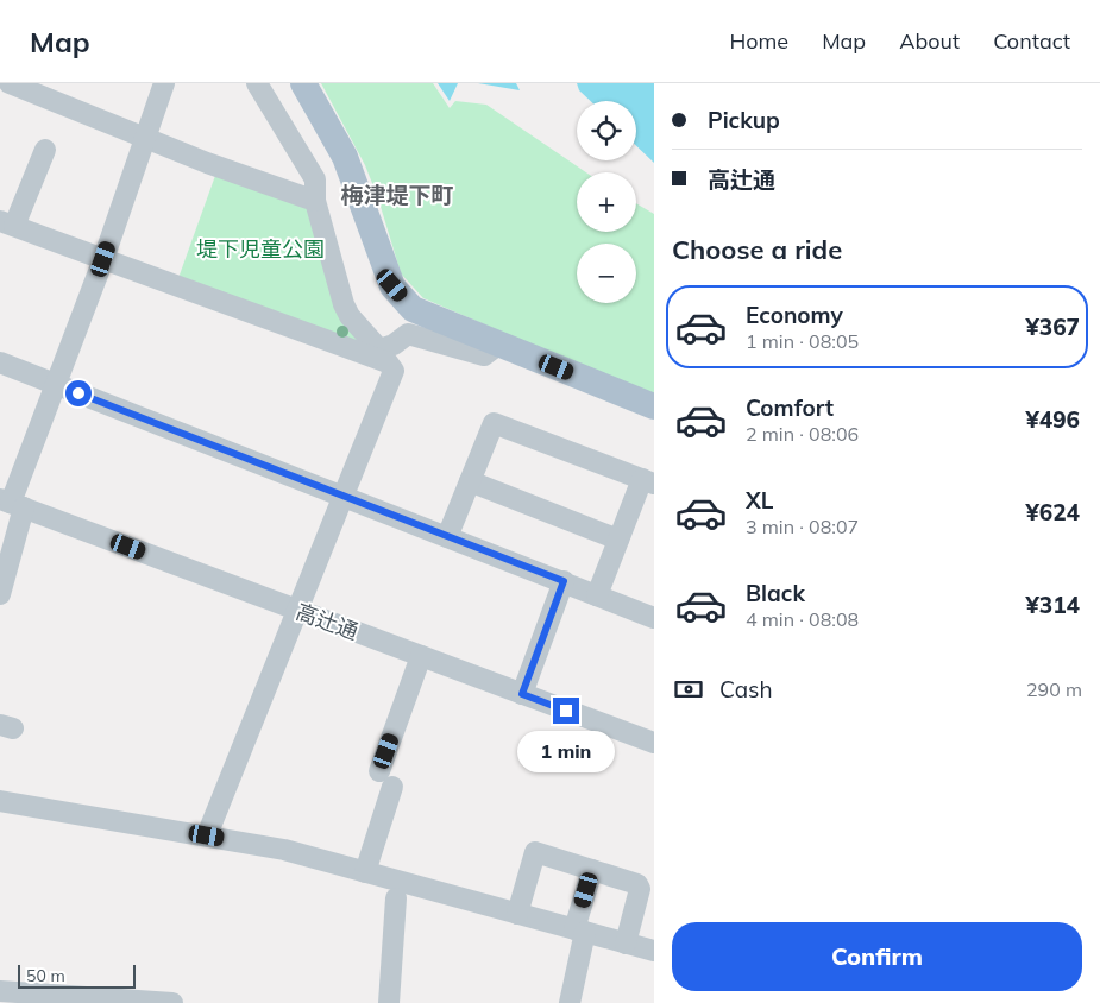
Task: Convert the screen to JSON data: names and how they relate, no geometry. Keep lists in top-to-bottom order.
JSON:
{
  "streets": {
    "street": ["高辻通"]
  },
  "districts": ["梅津堤下町"],
  "parks": ["堤下児童公園"],
  "scale_bar": "50 m",
  "page": {
    "header": "Map",
    "nav": [
      "Home",
      "Map",
      "About",
      "Contact"
    ],
    "banner": ["Pickup", "高辻通"],
    "map_buttons": ["+", "−"],
    "heading": "Choose a ride",
    "list": [
      {
        "name": "Economy",
        "note": "1 min · 08:05",
        "value": "¥367"
      },
      {
        "name": "Comfort",
        "note": "2 min · 08:06",
        "value": "¥496"
      },
      {
        "name": "XL",
        "note": "3 min · 08:07",
        "value": "¥624"
      },
      {
        "name": "Black",
        "note": "4 min · 08:08",
        "value": "¥314"
      }
    ],
    "pay": ["Cash", "290 m"],
    "bubble": "1 min",
    "buttons": "Confirm",
    "scale": "50 m"
  }
}
